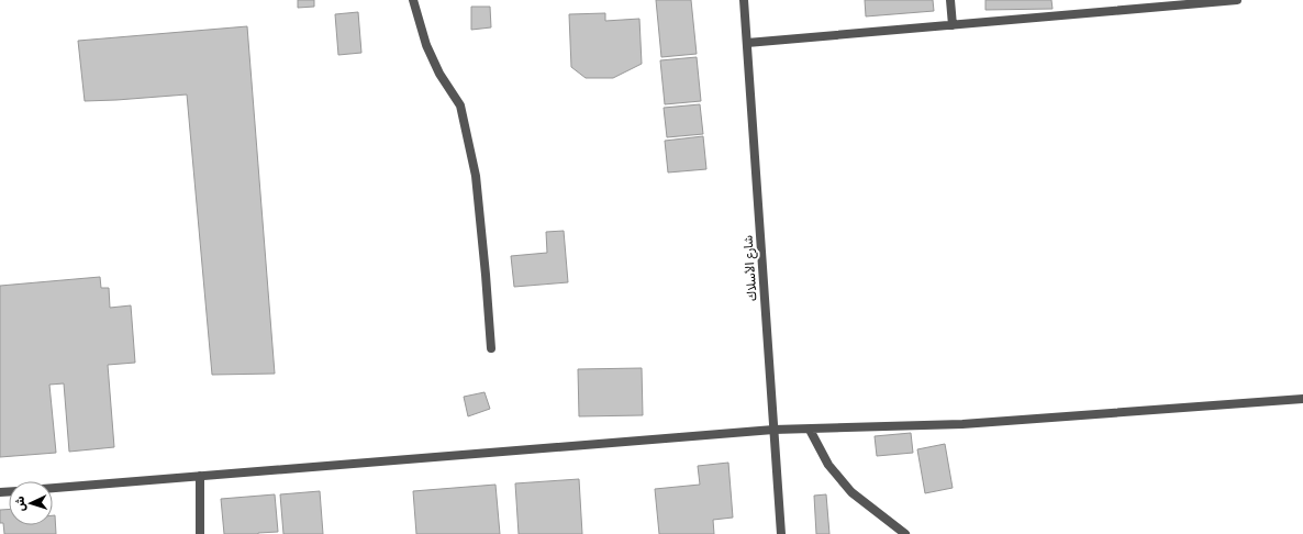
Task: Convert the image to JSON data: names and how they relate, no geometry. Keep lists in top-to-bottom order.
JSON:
{
  "streets": {
    "street": ["شارع الأسلاك"]
  },
  "north": "left"
}
